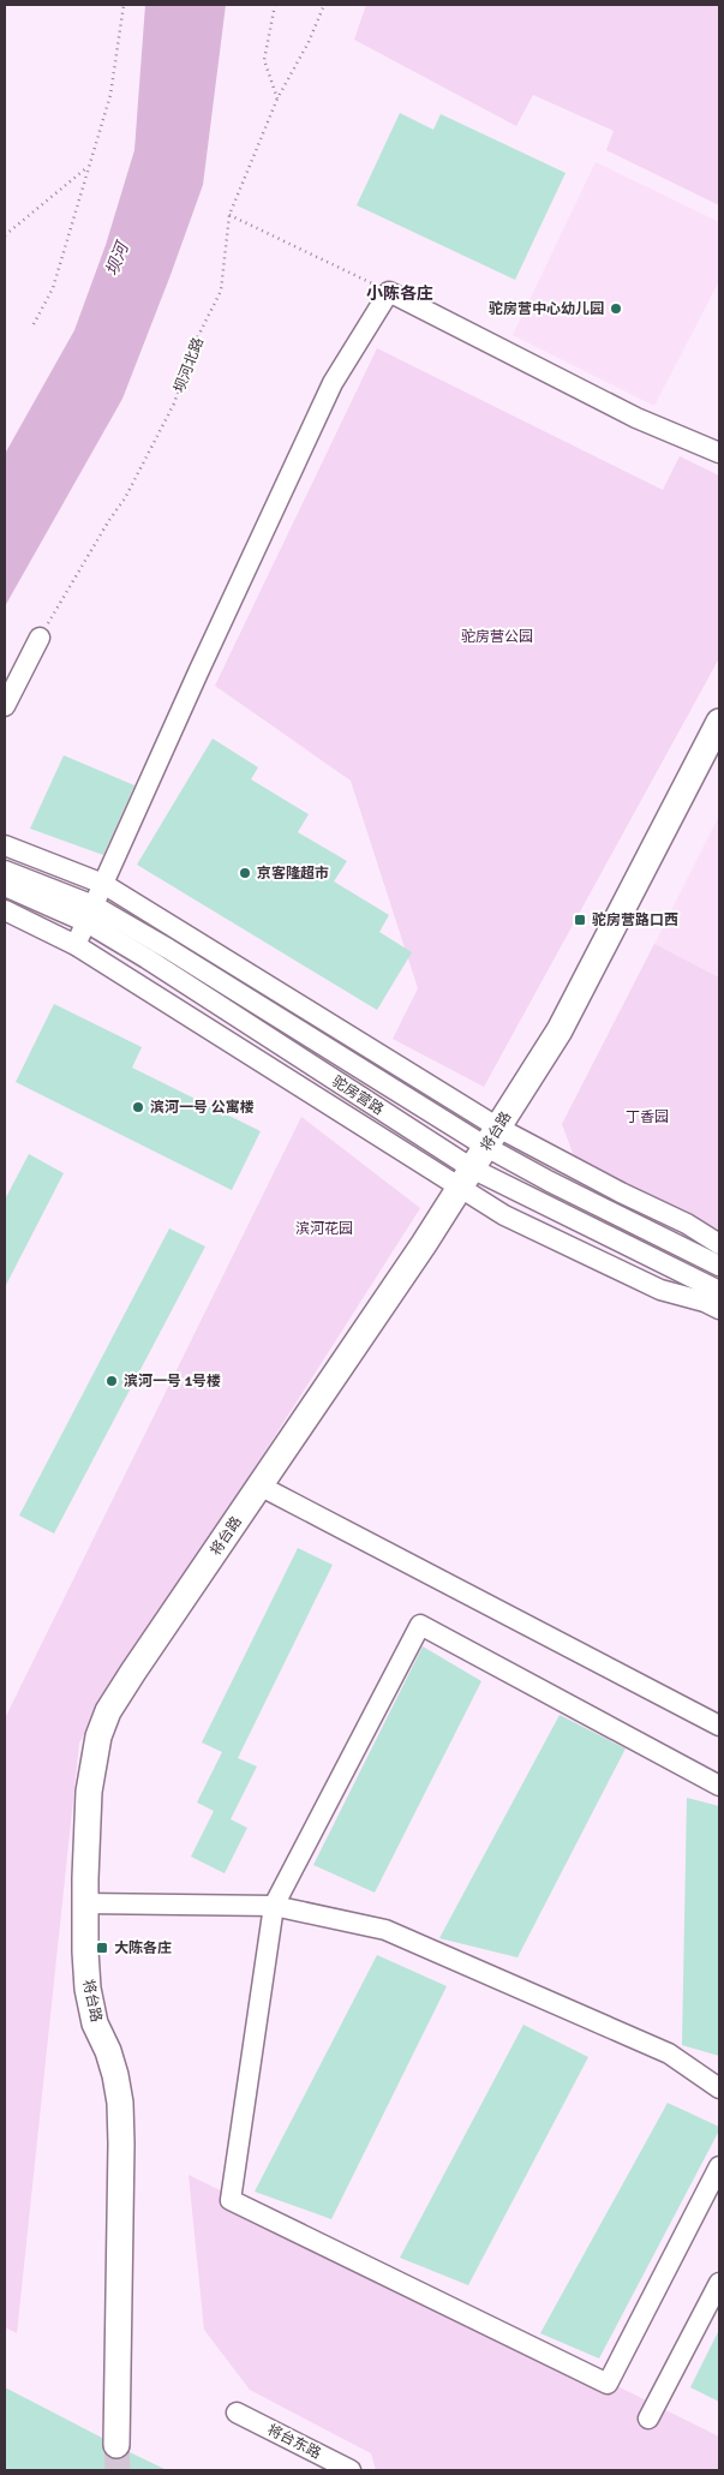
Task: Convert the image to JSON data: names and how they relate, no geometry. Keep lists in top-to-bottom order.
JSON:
{
  "streets": {
    "main road": ["将台路"],
    "street": ["驼房营路", "将台东路"],
    "path": ["坝河北路"]
  },
  "crossings": [
    ["驼房营路", "将台路"]
  ],
  "districts": ["小陈各庄"],
  "water": ["坝河"],
  "parks": ["驼房营公园", "丁香园", "滨河花园"],
  "places": {
    "other": [
      "驼房营中心幼儿园",
      "京客隆超市",
      "滨河一号 公寓楼",
      "滨河一号 1号楼"
    ],
    "transit": ["驼房营路口西", "大陈各庄"]
  }
}
